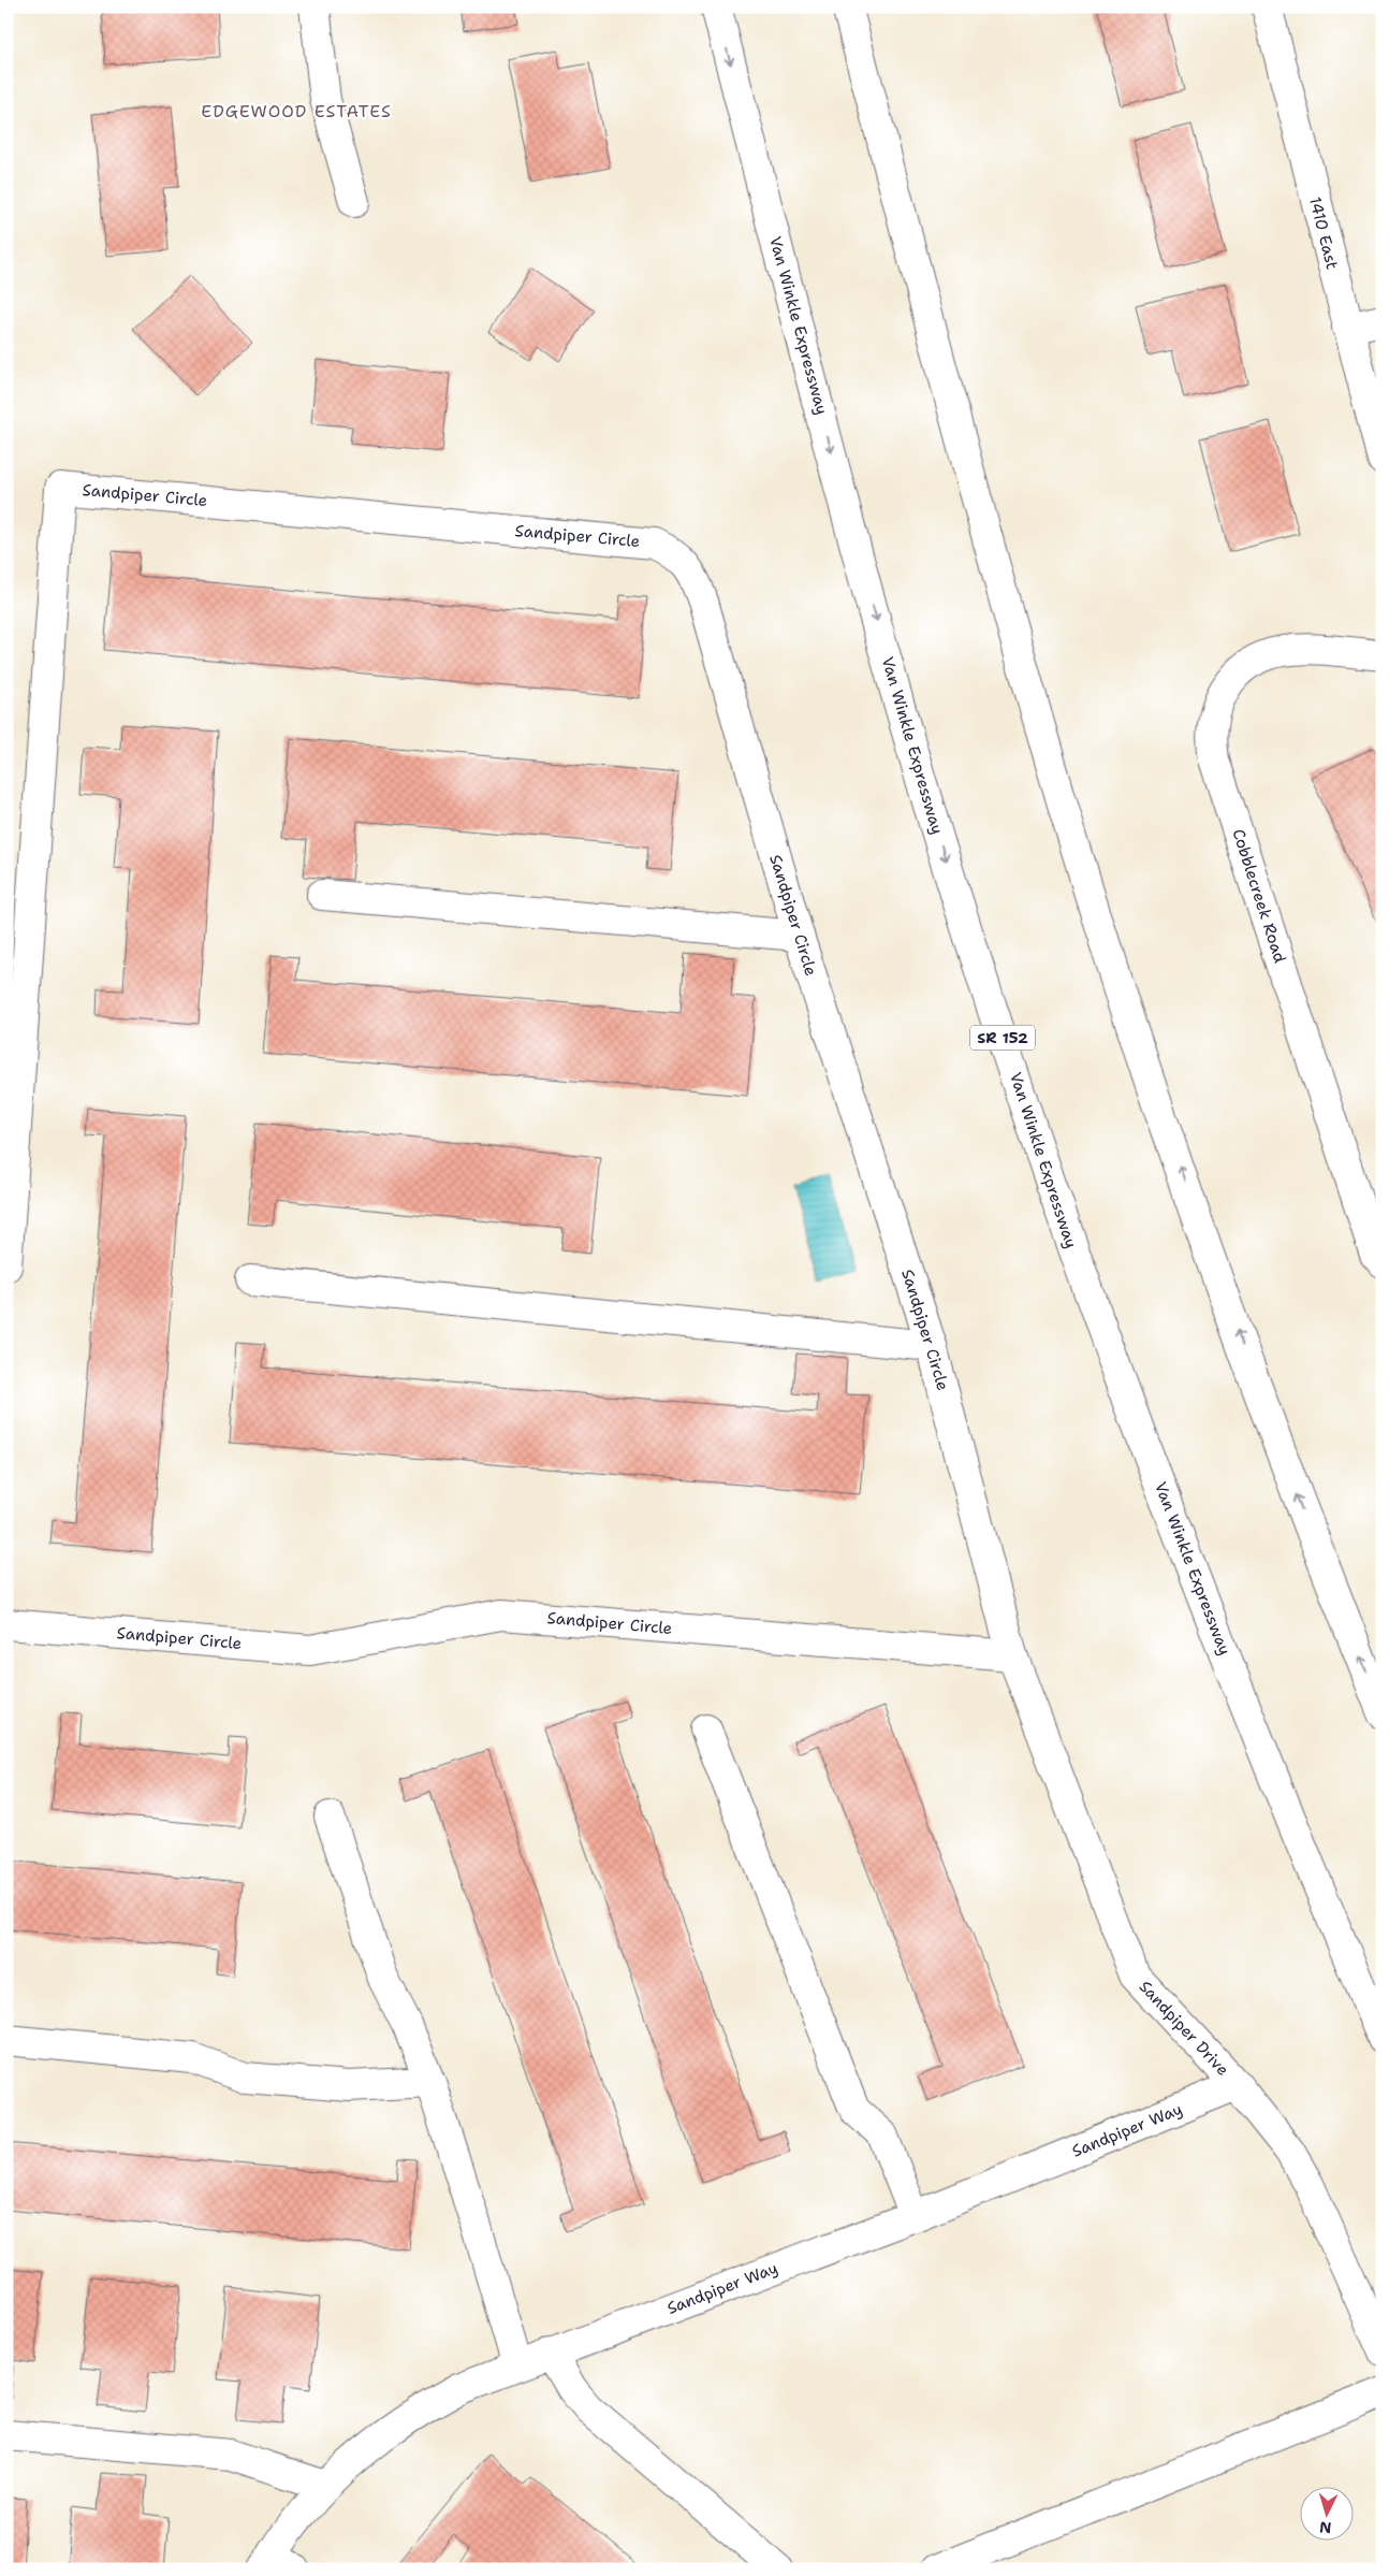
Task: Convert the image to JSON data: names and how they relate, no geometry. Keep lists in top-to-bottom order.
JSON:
{
  "streets": {
    "street": [
      "1410 East",
      "Van Winkle Expressway",
      "Sandpiper Circle",
      "Cobblecreek Road",
      "SR 152",
      "Sandpiper Drive",
      "Sandpiper Way"
    ]
  },
  "crossings": [
    ["Sandpiper Circle", "Sandpiper Drive"],
    ["Sandpiper Drive", "Sandpiper Way"]
  ],
  "districts": ["EDGEWOOD ESTATES"],
  "north": "bottom"
}
